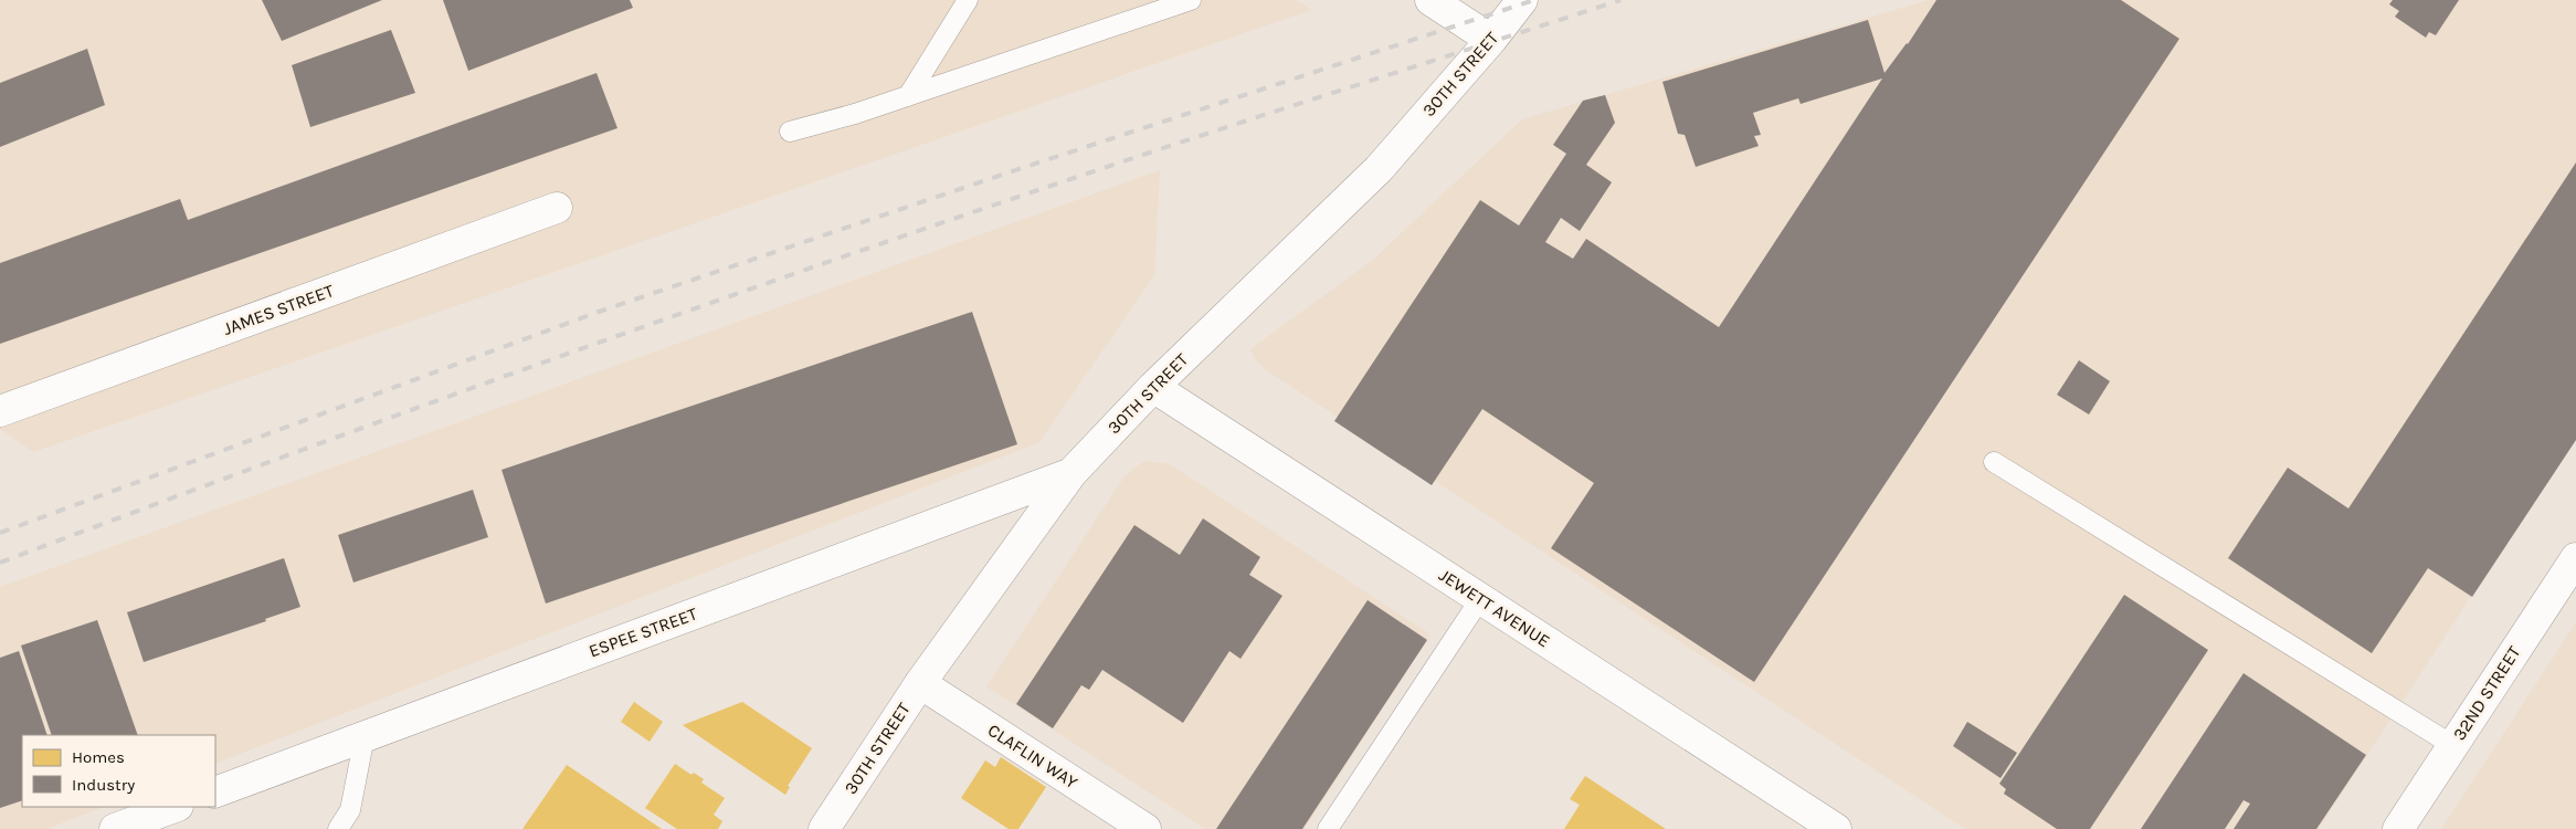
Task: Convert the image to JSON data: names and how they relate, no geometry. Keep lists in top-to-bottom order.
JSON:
{
  "streets": {
    "street": [
      "30TH STREET",
      "JAMES STREET",
      "JEWETT AVENUE",
      "ESPEE STREET",
      "32ND STREET",
      "CLAFLIN WAY"
    ]
  },
  "crossings": [
    ["30TH STREET", "JEWETT AVENUE"],
    ["30TH STREET", "ESPEE STREET"],
    ["30TH STREET", "CLAFLIN WAY"]
  ],
  "legend": ["Homes", "Industry"]
}
